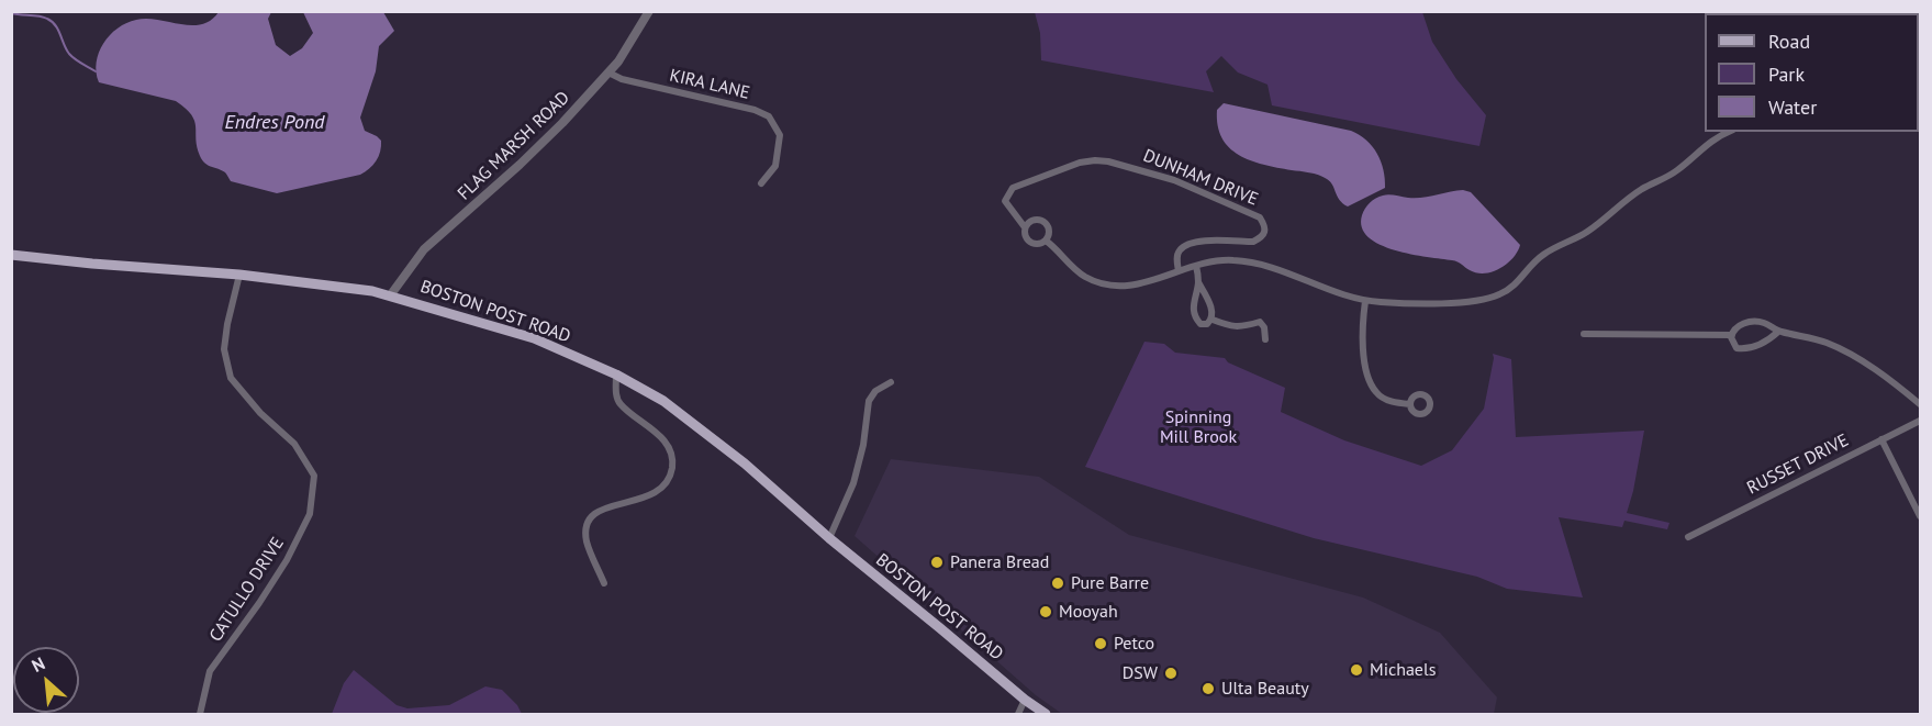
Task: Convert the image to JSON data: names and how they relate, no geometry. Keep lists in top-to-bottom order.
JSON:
{
  "streets": {
    "main road": ["BOSTON POST ROAD"],
    "street": [
      "KIRA LANE",
      "FLAG MARSH ROAD",
      "DUNHAM DRIVE",
      "RUSSET DRIVE",
      "CATULLO DRIVE"
    ]
  },
  "crossings": [
    ["KIRA LANE", "FLAG MARSH ROAD"],
    ["FLAG MARSH ROAD", "BOSTON POST ROAD"],
    ["BOSTON POST ROAD", "CATULLO DRIVE"]
  ],
  "water": ["Endres Pond"],
  "parks": ["Spinning Mill Brook"],
  "places": [
    "Panera Bread",
    "Pure Barre",
    "Mooyah",
    "Petco",
    "Michaels",
    "DSW",
    "Ulta Beauty"
  ],
  "legend": ["Road", "Park", "Water"],
  "north": "top left"
}
